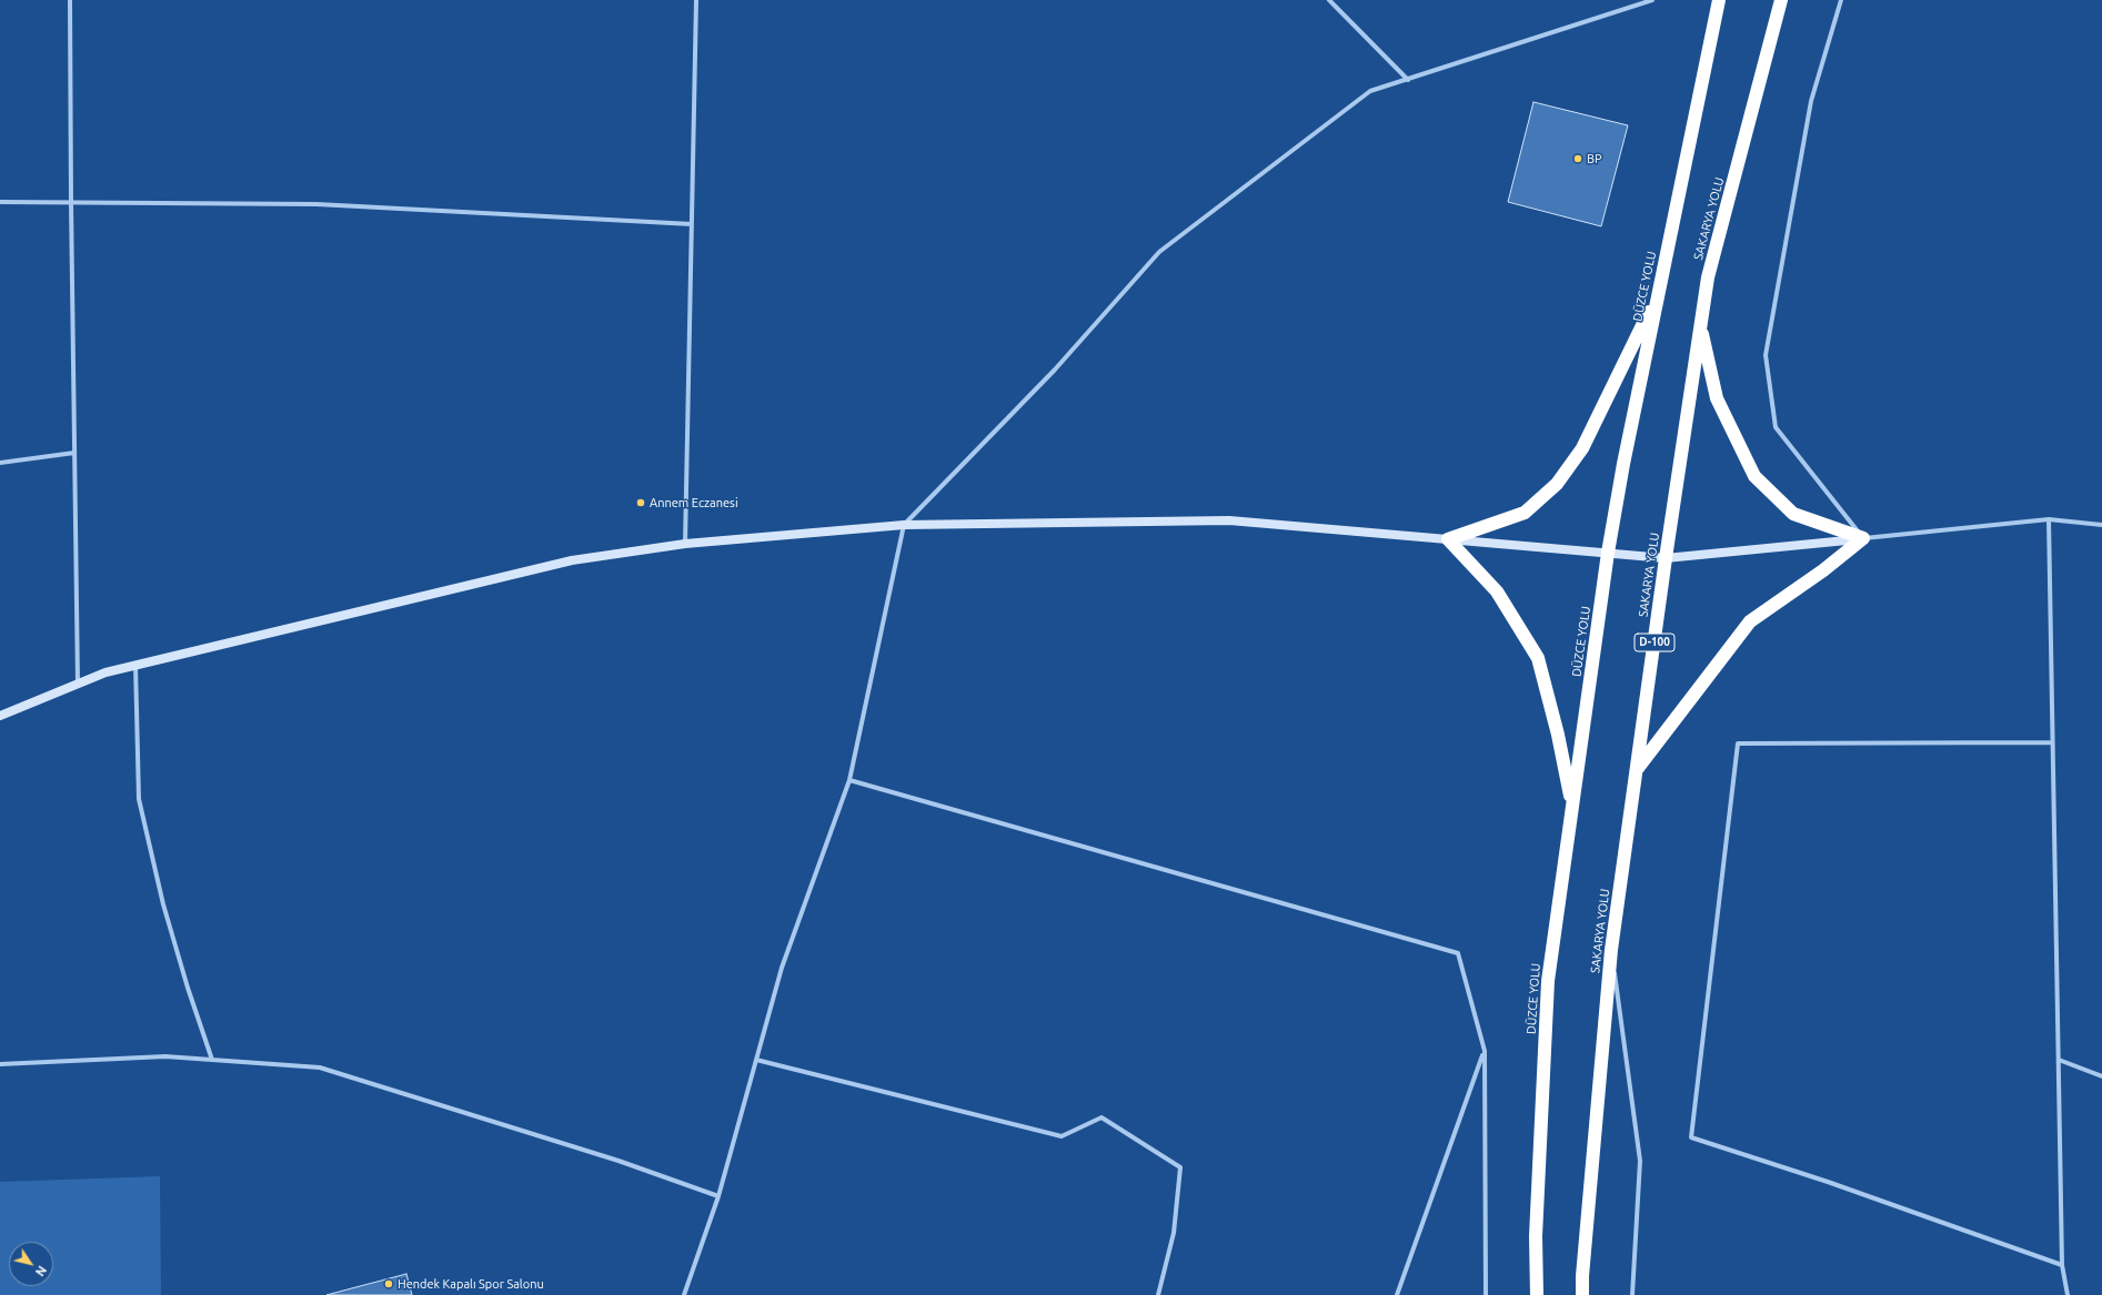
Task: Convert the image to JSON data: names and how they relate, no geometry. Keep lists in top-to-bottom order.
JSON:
{
  "streets": {
    "highway": ["SAKARYA YOLU", "DÜZCE YOLU", "D-100"]
  },
  "places": ["BP", "Annem Eczanesi", "Hendek Kapalı Spor Salonu"],
  "north": "bottom right"
}
